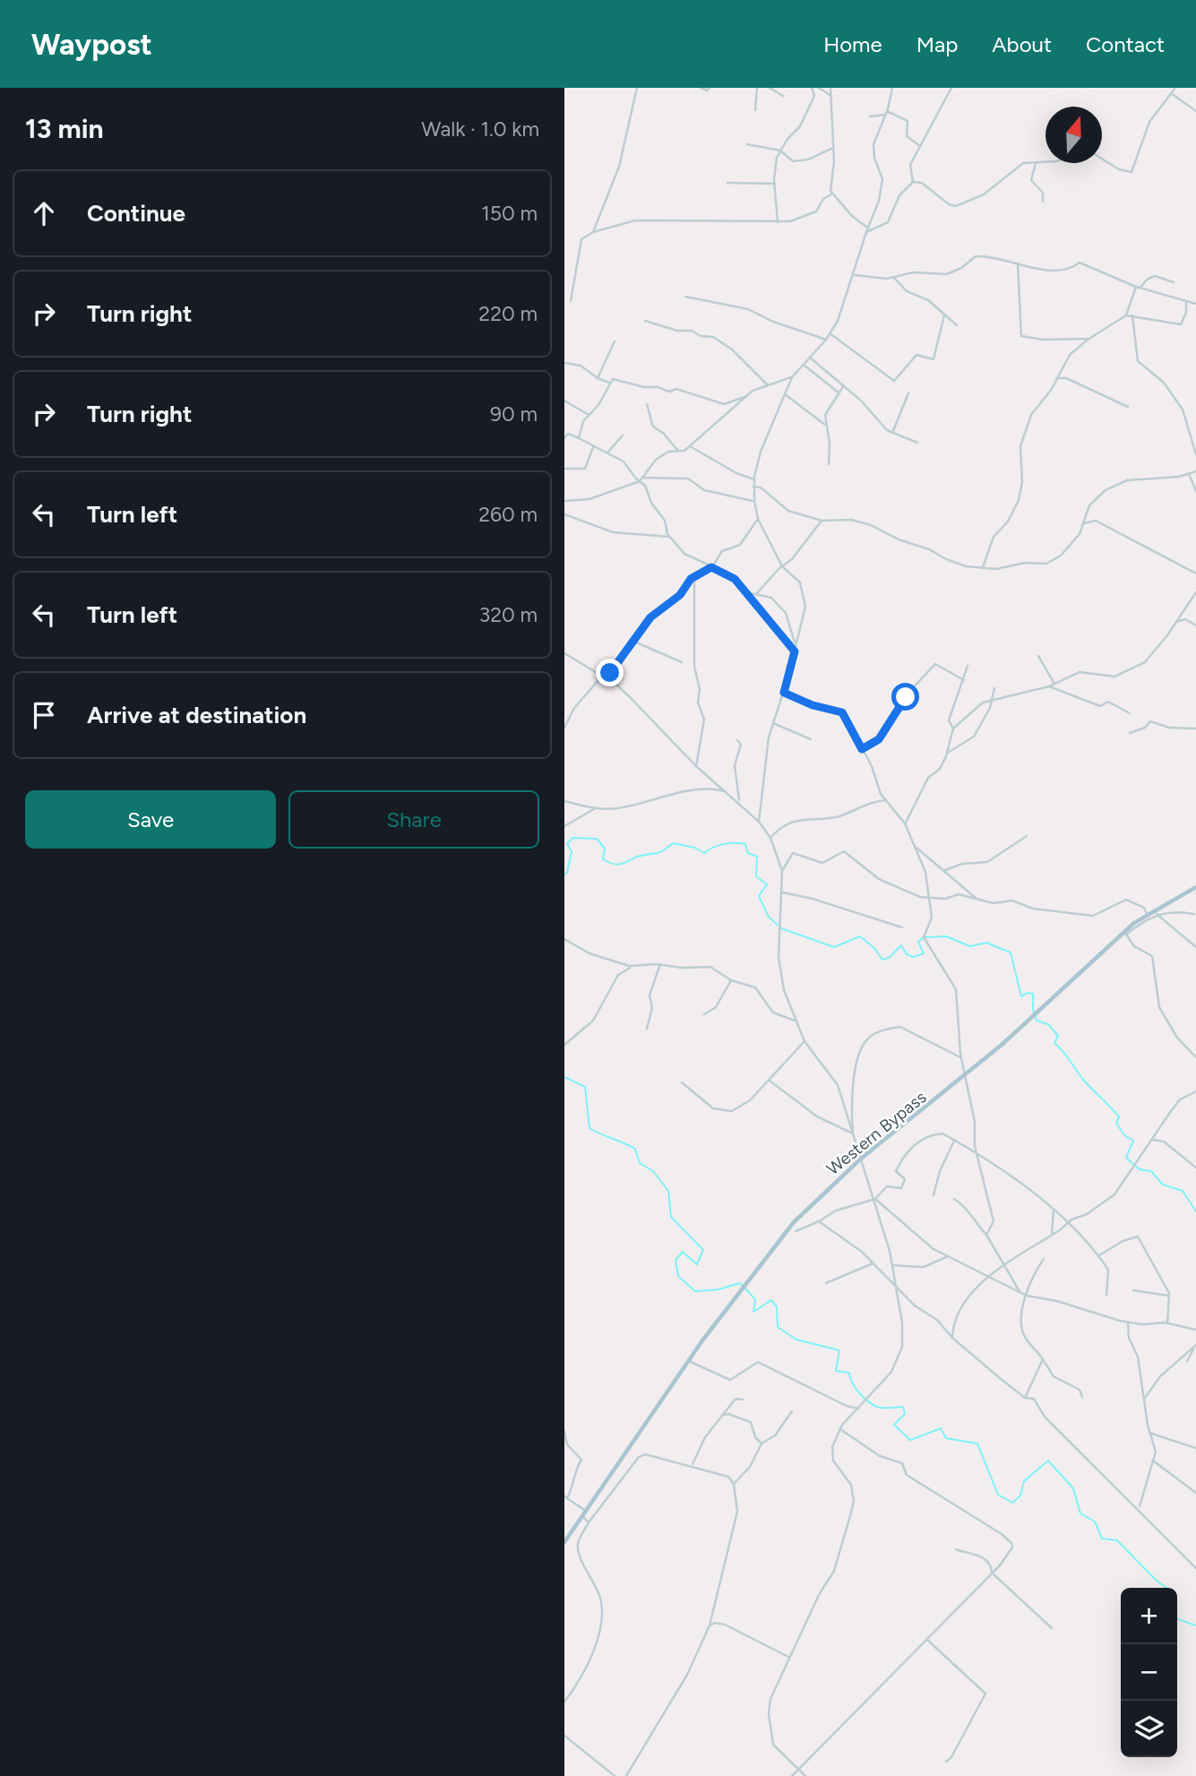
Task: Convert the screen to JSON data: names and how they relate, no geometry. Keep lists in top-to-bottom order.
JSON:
{
  "streets": {
    "main road": ["Western Bypass"]
  },
  "north": "top",
  "page": {
    "header": "Waypost",
    "nav": [
      "Home",
      "Map",
      "About",
      "Contact"
    ],
    "heading": ["13 min", "Walk · 1.0 km"],
    "list": [
      ["Continue", "150 m"],
      ["Turn right", "220 m"],
      ["Turn right", "90 m"],
      ["Turn left", "260 m"],
      ["Turn left", "320 m"],
      "Arrive at destination"
    ],
    "buttons": ["Save", "Share"],
    "map_buttons": ["+", "−"]
  }
}
